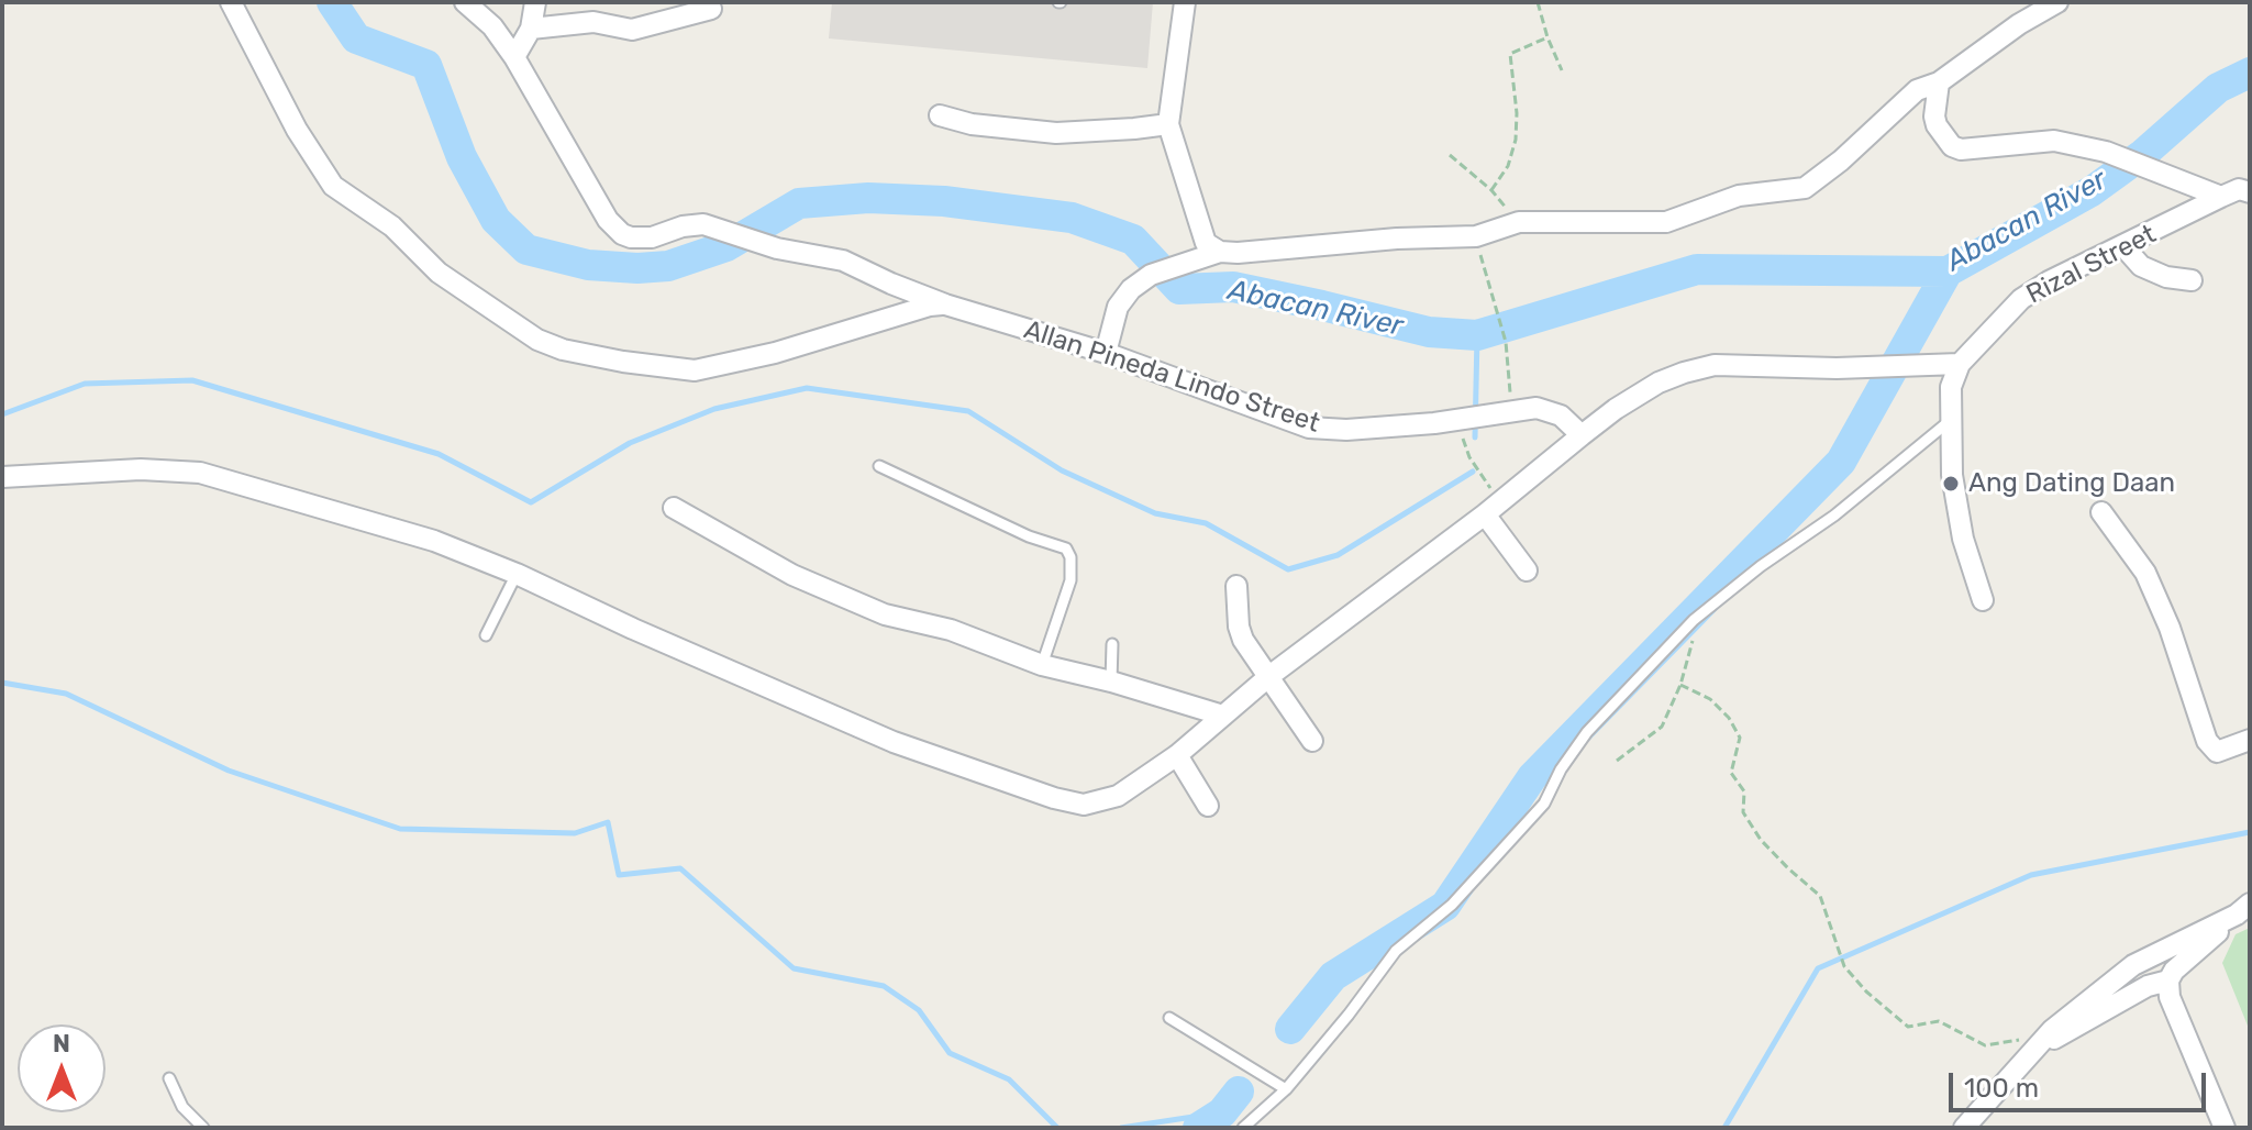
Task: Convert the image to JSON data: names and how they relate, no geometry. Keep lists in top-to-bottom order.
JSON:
{
  "streets": {
    "street": ["Rizal Street", "Allan Pineda Lindo Street"]
  },
  "water": ["Abacan River"],
  "places": ["Ang Dating Daan"],
  "scale_bar": "100 m",
  "north": "top"
}
